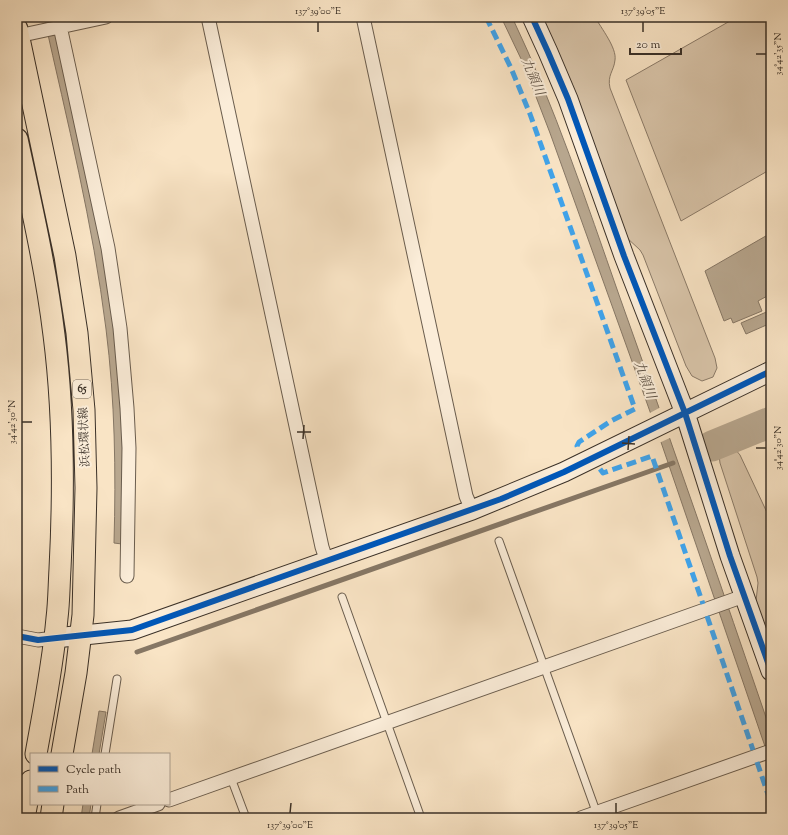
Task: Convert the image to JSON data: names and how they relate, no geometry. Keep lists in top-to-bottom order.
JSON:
{
  "streets": {
    "main road": ["65", "浜松環状線"]
  },
  "water": ["九領川"],
  "legend": ["Cycle path", "Path"],
  "scale_bar": "20 m",
  "coordinates": [
    "137°39'00\"E",
    "137°39'05\"E",
    "34°42'35\"N",
    "34°42'30\"N"
  ]
}
